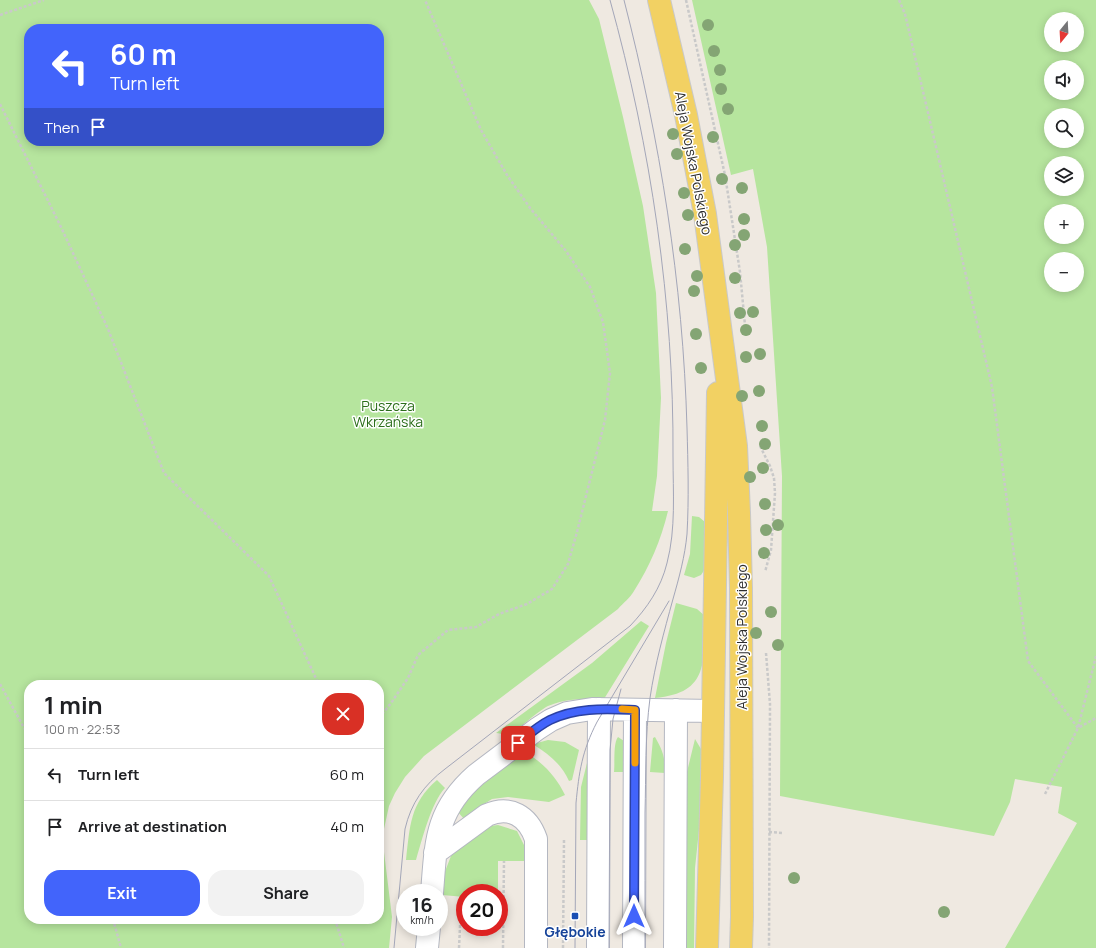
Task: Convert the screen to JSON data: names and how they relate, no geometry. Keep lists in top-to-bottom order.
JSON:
{
  "streets": {
    "main road": ["Aleja Wojska Polskiego"]
  },
  "parks": ["Puszcza Wkrzańska"],
  "places": {
    "transit": ["Głębokie"]
  },
  "north": "bottom",
  "page": {
    "map_buttons": ["+", "−"],
    "turn": ["60 m", "Turn left"],
    "then": "Then",
    "heading": ["1 min", "100 m · 22:53"],
    "list": [
      {
        "name": "Turn left",
        "value": "60 m"
      },
      {
        "name": "Arrive at destination",
        "value": "40 m"
      }
    ],
    "buttons": ["Exit", "Share"],
    "speed": "16 km/h",
    "limit": "20"
  }
}
